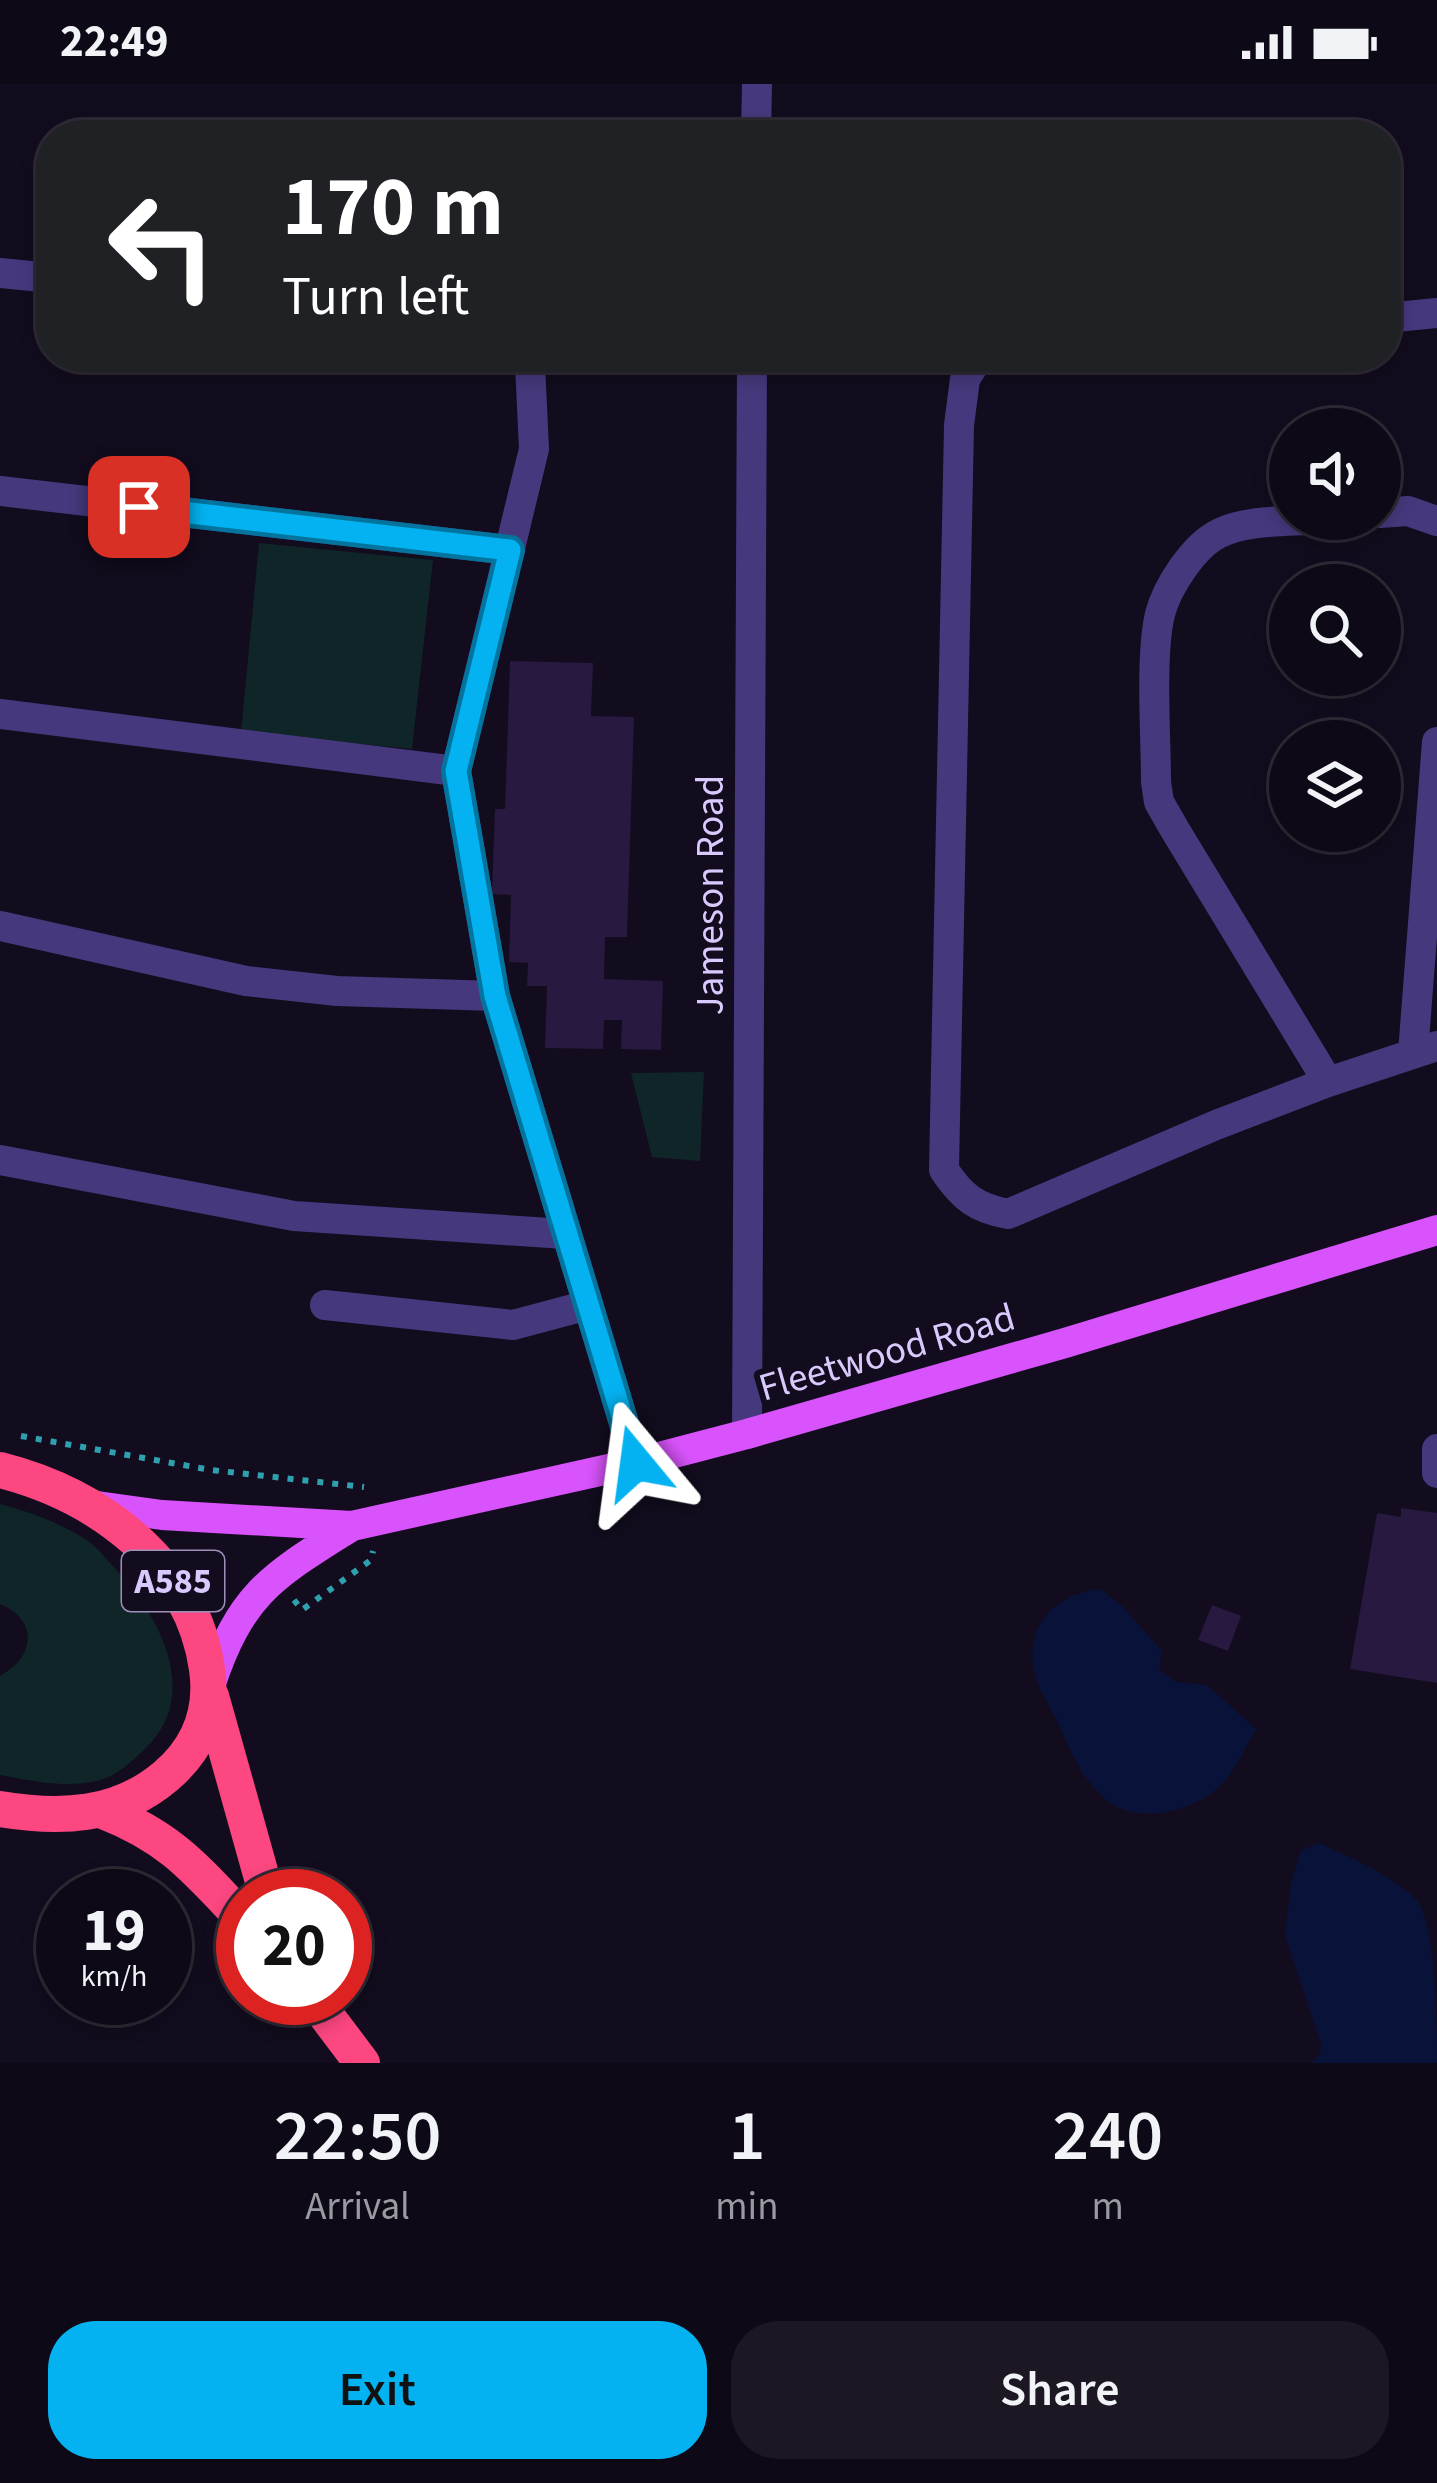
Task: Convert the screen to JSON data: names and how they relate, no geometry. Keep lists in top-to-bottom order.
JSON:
{
  "streets": {
    "highway": ["A585"],
    "main road": ["Fleetwood Road"],
    "street": ["Jameson Road"]
  },
  "crossings": [
    ["Jameson Road", "Fleetwood Road"],
    ["Fleetwood Road", "A585"]
  ],
  "page": {
    "status": "22:49",
    "turn": ["170 m", "Turn left"],
    "speed": "19 km/h",
    "limit": "20",
    "eta": [
      "22:50",
      "Arrival",
      "1",
      "min",
      "240",
      "m"
    ],
    "buttons": ["Exit", "Share"]
  }
}
